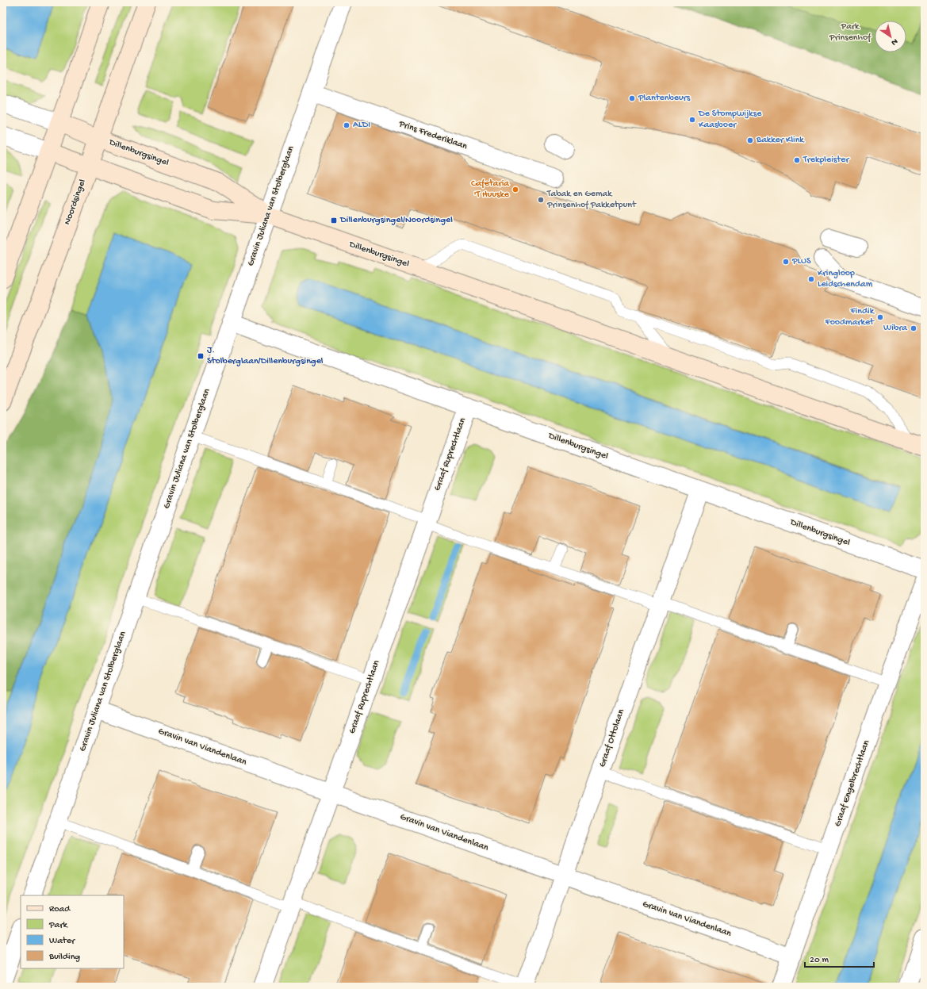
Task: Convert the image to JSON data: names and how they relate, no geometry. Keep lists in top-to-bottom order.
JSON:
{
  "streets": {
    "street": [
      "Prins Frederiklaan",
      "Dillenburgsingel",
      "Noordsingel",
      "Gravin Juliana van Stolberglaan",
      "Graaf Ruprechtlaan",
      "Graaf Ottolaan",
      "Gravin van Viandenlaan",
      "Graaf Engelbrechtlaan"
    ]
  },
  "crossings": [
    ["Prins Frederiklaan", "Gravin Juliana van Stolberglaan"],
    ["Dillenburgsingel", "Noordsingel"],
    ["Dillenburgsingel", "Gravin Juliana van Stolberglaan"],
    ["Dillenburgsingel", "Graaf Ruprechtlaan"],
    ["Dillenburgsingel", "Graaf Ottolaan"],
    ["Gravin Juliana van Stolberglaan", "Gravin van Viandenlaan"],
    ["Graaf Ruprechtlaan", "Gravin van Viandenlaan"],
    ["Graaf Ottolaan", "Gravin van Viandenlaan"],
    ["Gravin van Viandenlaan", "Graaf Engelbrechtlaan"]
  ],
  "parks": ["Park Prinsenhof"],
  "places": {
    "other": [
      "Plantenbeurs",
      "De Stompwijkse Kaasboer",
      "ALDI",
      "Bakker Klink",
      "Trekpleister",
      "Cafetaria 'T Huuske",
      "Tabak en Gemak Prinsenhof Pakketpunt",
      "PLUS",
      "Kringloop Leidschendam",
      "Findik Foodmarket",
      "Wibra"
    ],
    "transit": ["Dillenburgsingel/Noordsingel", "J. Stolberglaan/Dillenburgsingel"]
  },
  "legend": [
    "Road",
    "Park",
    "Water",
    "Building"
  ],
  "scale_bar": "20 m",
  "north": "bottom right"
}
